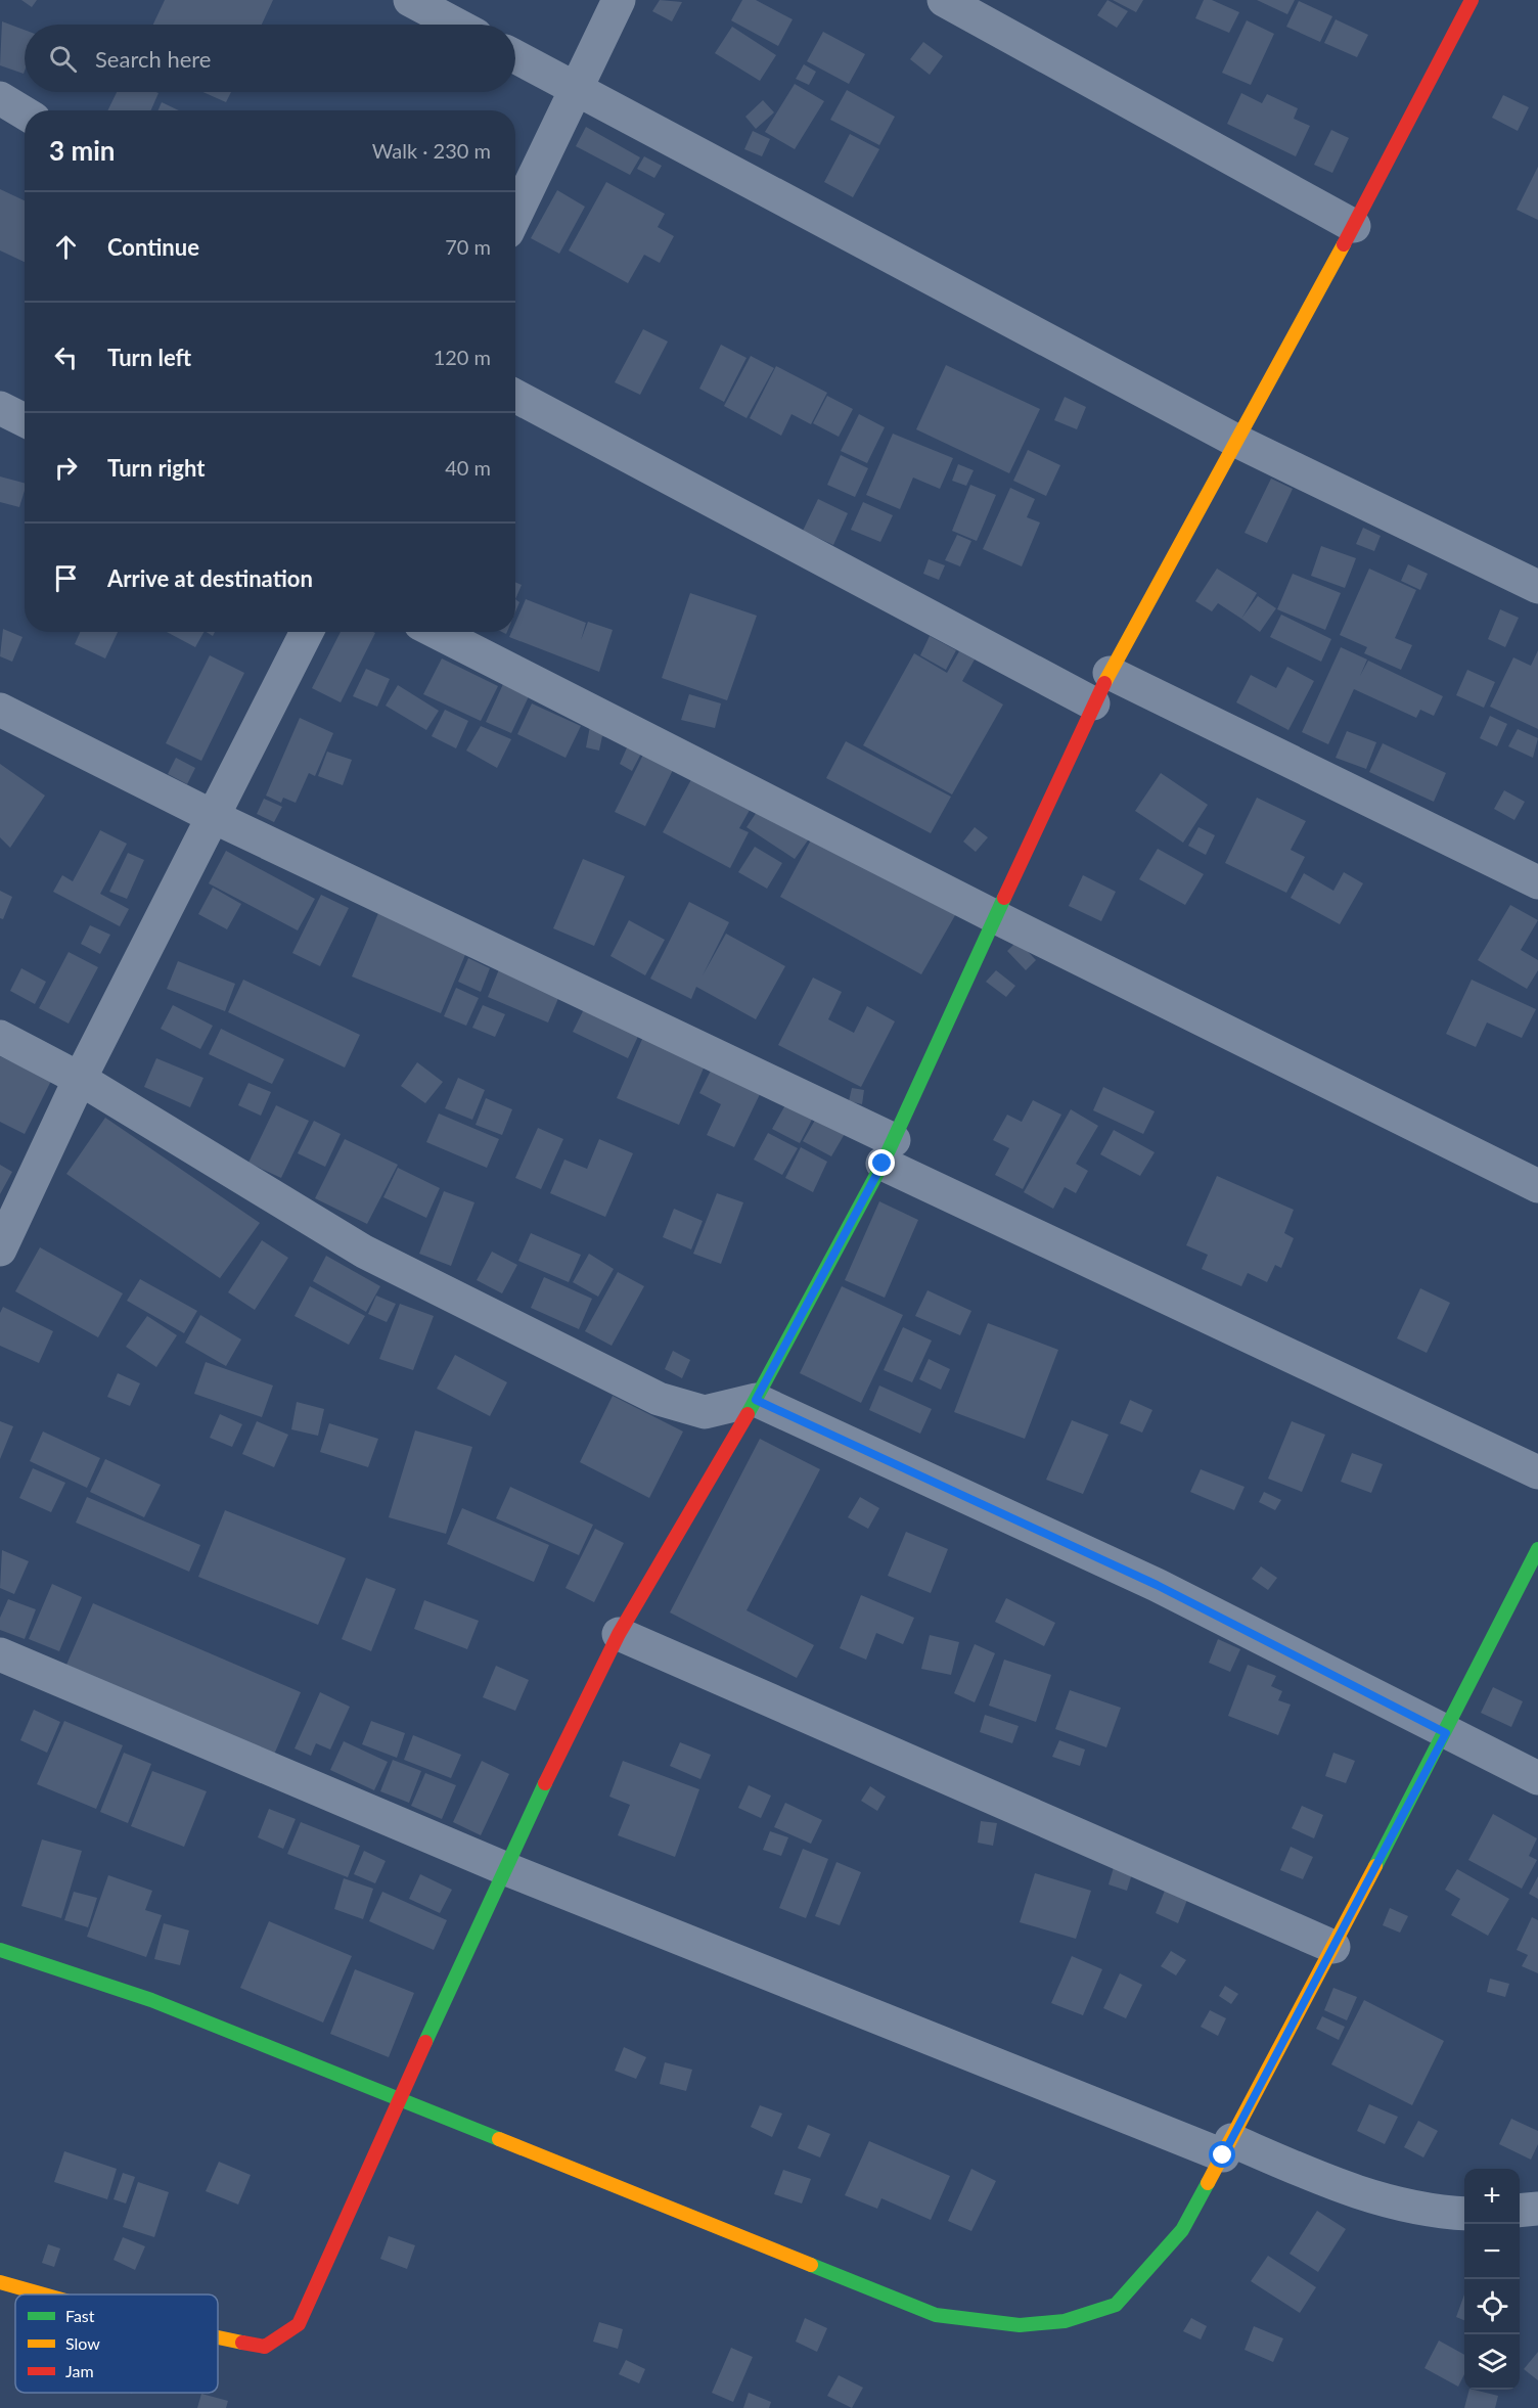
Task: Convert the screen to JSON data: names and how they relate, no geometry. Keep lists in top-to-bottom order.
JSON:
{
  "legend": ["Fast", "Slow", "Jam"],
  "page": {
    "search": "Search here",
    "heading": ["3 min", "Walk · 230 m"],
    "list": [
      ["Continue", "70 m"],
      ["Turn left", "120 m"],
      ["Turn right", "40 m"],
      "Arrive at destination"
    ],
    "map_buttons": ["+", "−"]
  }
}
